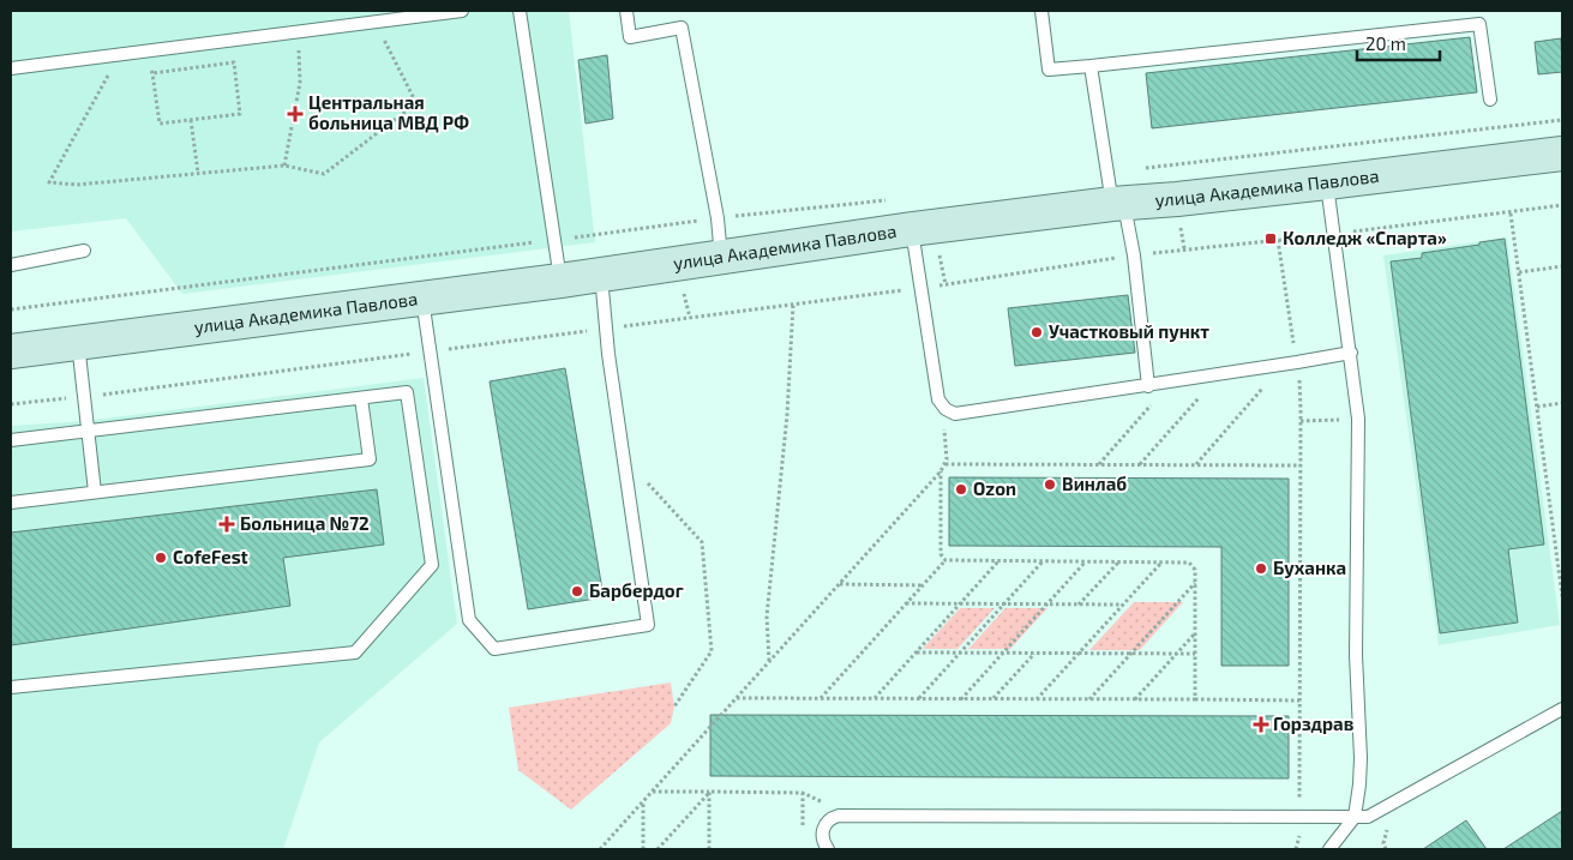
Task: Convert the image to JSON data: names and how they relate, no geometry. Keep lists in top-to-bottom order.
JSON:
{
  "streets": {
    "street": ["улица Академика Павлова"]
  },
  "places": {
    "health": ["Центральная больница МВД РФ", "Больница №72", "Горздрав"],
    "transit": ["Колледж «Спарта»"],
    "other": [
      "Участковый пункт",
      "Винлаб",
      "Ozon",
      "CofeFest",
      "Буханка",
      "Барбердог"
    ]
  },
  "scale_bar": "20 m"
}
